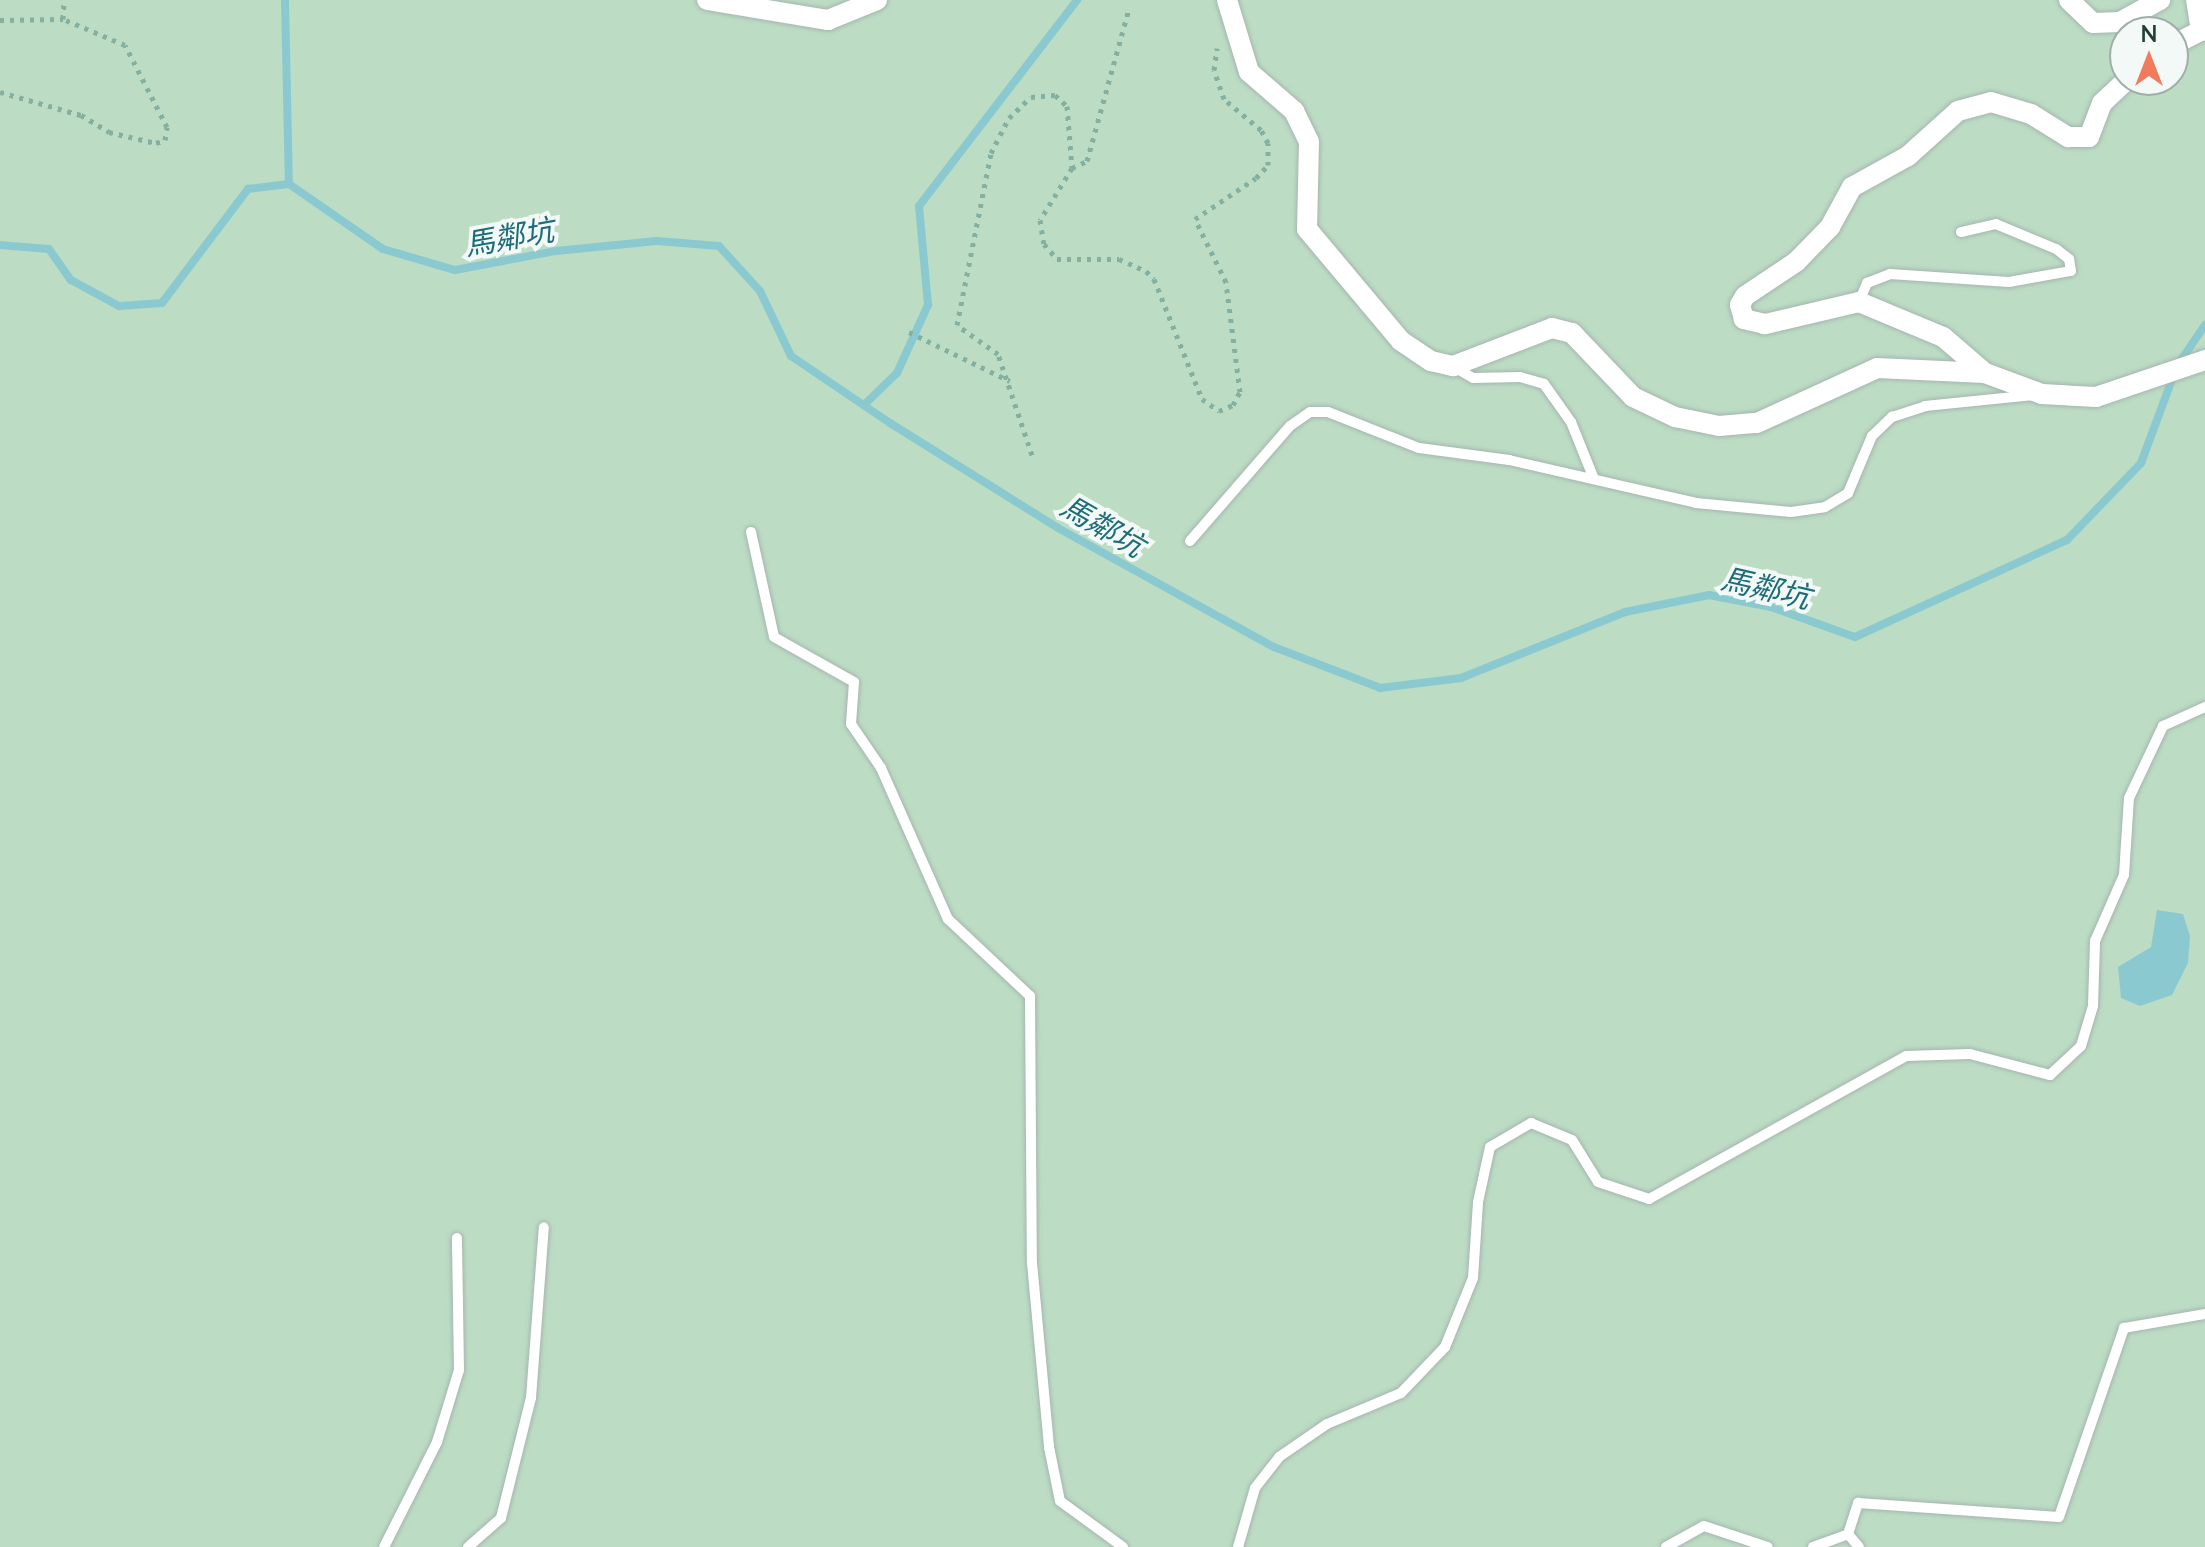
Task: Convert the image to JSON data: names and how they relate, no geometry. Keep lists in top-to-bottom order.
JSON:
{
  "water": ["馬鄰坑"],
  "north": "top"
}
